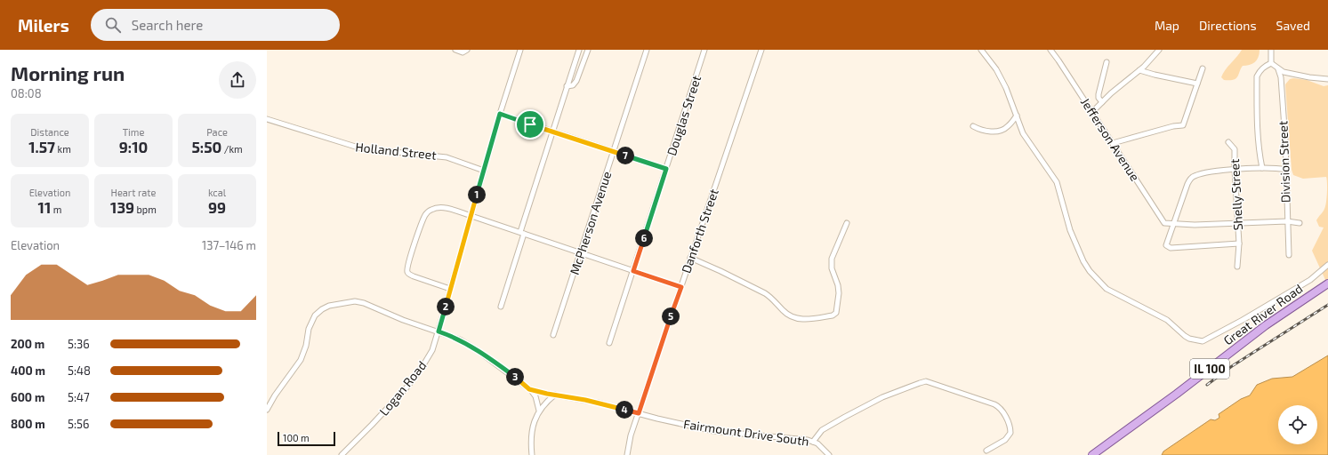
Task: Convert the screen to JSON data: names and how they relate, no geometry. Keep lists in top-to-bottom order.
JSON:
{
  "streets": {
    "main road": ["Great River Road", "IL 100"],
    "street": [
      "Douglas Street",
      "Jefferson Avenue",
      "Holland Street",
      "Division Street",
      "Shelly Street",
      "McPherson Avenue",
      "Danforth Street",
      "Logan Road",
      "Fairmount Drive South"
    ]
  },
  "crossings": [
    ["Holland Street", "Logan Road"],
    ["Danforth Street", "Fairmount Drive South"]
  ],
  "scale_bar": "100 m",
  "page": {
    "header": "Milers",
    "search": "Search here",
    "nav": ["Map", "Directions", "Saved"],
    "heading": ["Morning run", "08:08"],
    "stats": [
      ["Distance", "1.57 km"],
      ["Time", "9:10"],
      ["Pace", "5:50 /km"],
      ["Elevation", "11 m"],
      ["Heart rate", "139 bpm"],
      ["kcal", "99"]
    ],
    "pins": [
      "7",
      "1",
      "6",
      "2",
      "5",
      "3",
      "4"
    ],
    "chart": ["Elevation", "137–146 m"],
    "list": [
      {
        "name": "200 m",
        "note": "5:36"
      },
      {
        "name": "400 m",
        "note": "5:48"
      },
      {
        "name": "600 m",
        "note": "5:47"
      },
      {
        "name": "800 m",
        "note": "5:56"
      }
    ],
    "scale": "100 m"
  }
}
